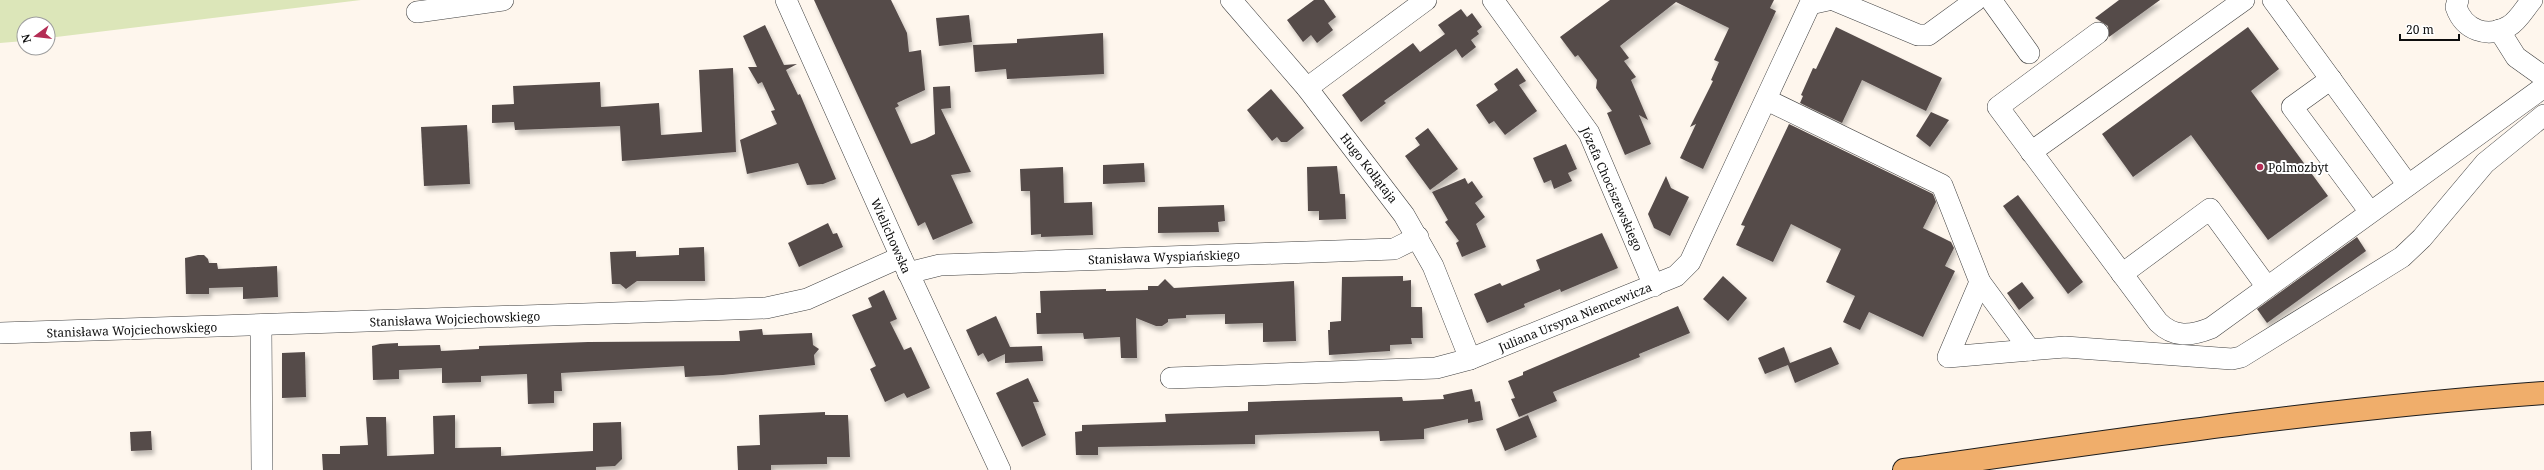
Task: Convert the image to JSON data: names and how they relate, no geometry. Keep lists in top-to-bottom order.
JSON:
{
  "streets": {
    "street": [
      "Hugo Kołłątaja",
      "Józefa Chociszewskiego",
      "Wielichowska",
      "Stanisława Wyspiańskiego",
      "Juliana Ursyna Niemcewicza",
      "Stanisława Wojciechowskiego"
    ]
  },
  "crossings": [
    ["Hugo Kołłątaja", "Stanisława Wyspiańskiego"],
    ["Hugo Kołłątaja", "Juliana Ursyna Niemcewicza"],
    ["Józefa Chociszewskiego", "Juliana Ursyna Niemcewicza"],
    ["Wielichowska", "Stanisława Wyspiańskiego"],
    ["Wielichowska", "Stanisława Wojciechowskiego"],
    ["Stanisława Wyspiańskiego", "Stanisława Wojciechowskiego"]
  ],
  "places": ["Polmozbyt"],
  "scale_bar": "20 m",
  "north": "left"
}
